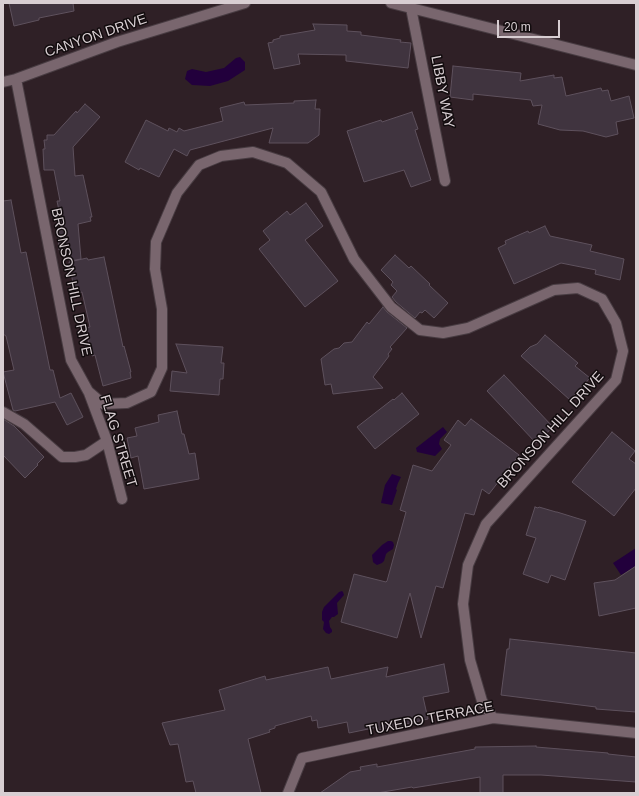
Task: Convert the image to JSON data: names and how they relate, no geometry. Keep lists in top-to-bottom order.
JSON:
{
  "streets": {
    "street": [
      "CANYON DRIVE",
      "LIBBY WAY",
      "BRONSON HILL DRIVE",
      "FLAG STREET",
      "TUXEDO TERRACE"
    ]
  },
  "crossings": [
    ["CANYON DRIVE", "BRONSON HILL DRIVE"],
    ["BRONSON HILL DRIVE", "FLAG STREET"],
    ["BRONSON HILL DRIVE", "TUXEDO TERRACE"]
  ],
  "scale_bar": "20 m"
}
